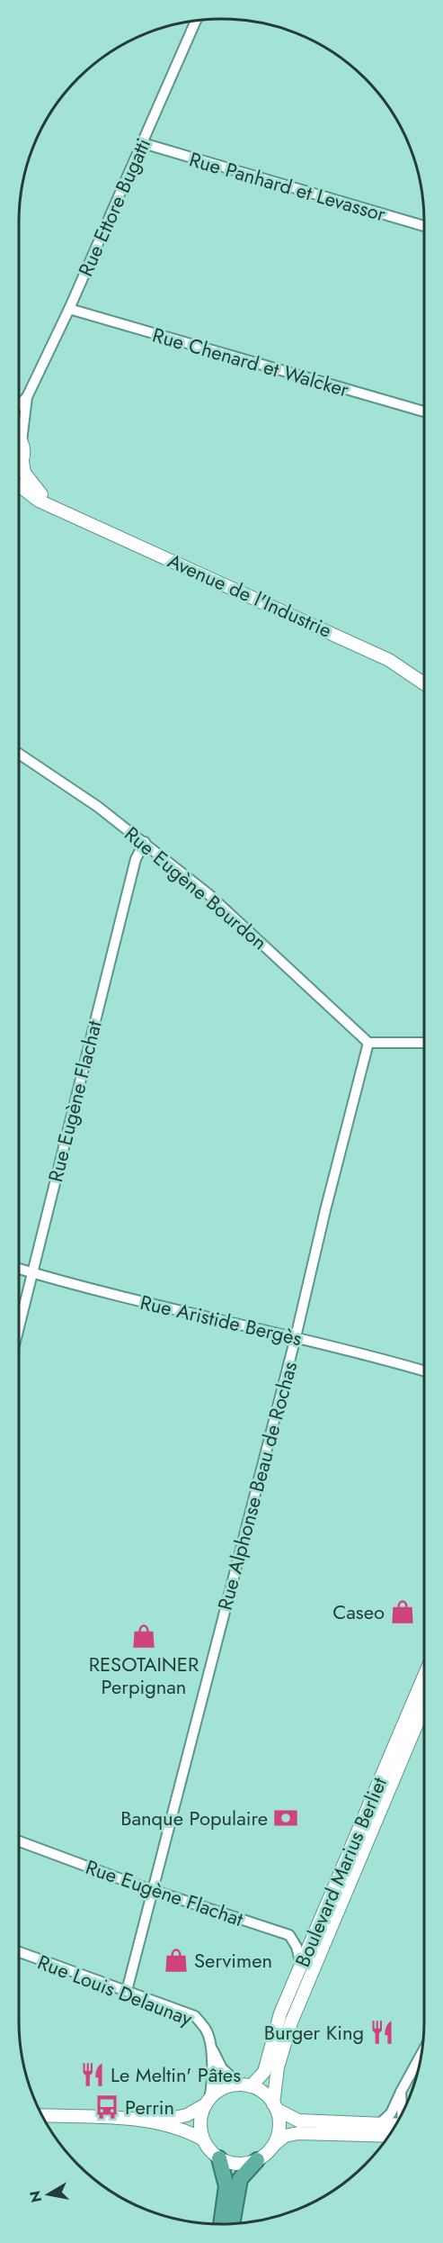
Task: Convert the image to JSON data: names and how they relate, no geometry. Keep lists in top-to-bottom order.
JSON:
{
  "streets": {
    "main road": ["Avenue de l'Industrie", "Boulevard Marius Berliet"],
    "street": [
      "Rue Panhard et Levassor",
      "Rue Ettore Bugatti",
      "Rue Chenard et Walcker",
      "Rue Eugène Bourdon",
      "Rue Eugène Flachat",
      "Rue Aristide Bergès",
      "Rue Alphonse Beau de Rochas",
      "Rue Louis Delaunay"
    ]
  },
  "crossings": [
    ["Rue Panhard et Levassor", "Rue Ettore Bugatti"],
    ["Rue Ettore Bugatti", "Rue Chenard et Walcker"],
    ["Rue Eugène Bourdon", "Rue Eugène Flachat"],
    ["Rue Eugène Bourdon", "Rue Alphonse Beau de Rochas"],
    ["Rue Eugène Flachat", "Rue Aristide Bergès"],
    ["Rue Eugène Flachat", "Rue Alphonse Beau de Rochas"],
    ["Rue Eugène Flachat", "Boulevard Marius Berliet"],
    ["Rue Aristide Bergès", "Rue Alphonse Beau de Rochas"],
    ["Rue Alphonse Beau de Rochas", "Rue Louis Delaunay"],
    ["Boulevard Marius Berliet", "Rue Louis Delaunay"]
  ],
  "places": {
    "shop": ["Caseo", "RESOTAINER Perpignan", "Servimen"],
    "bank": ["Banque Populaire"],
    "restaurant": ["Burger King", "Le Meltin' Pâtes"],
    "bus stop": ["Perrin"]
  },
  "north": "left"
}
